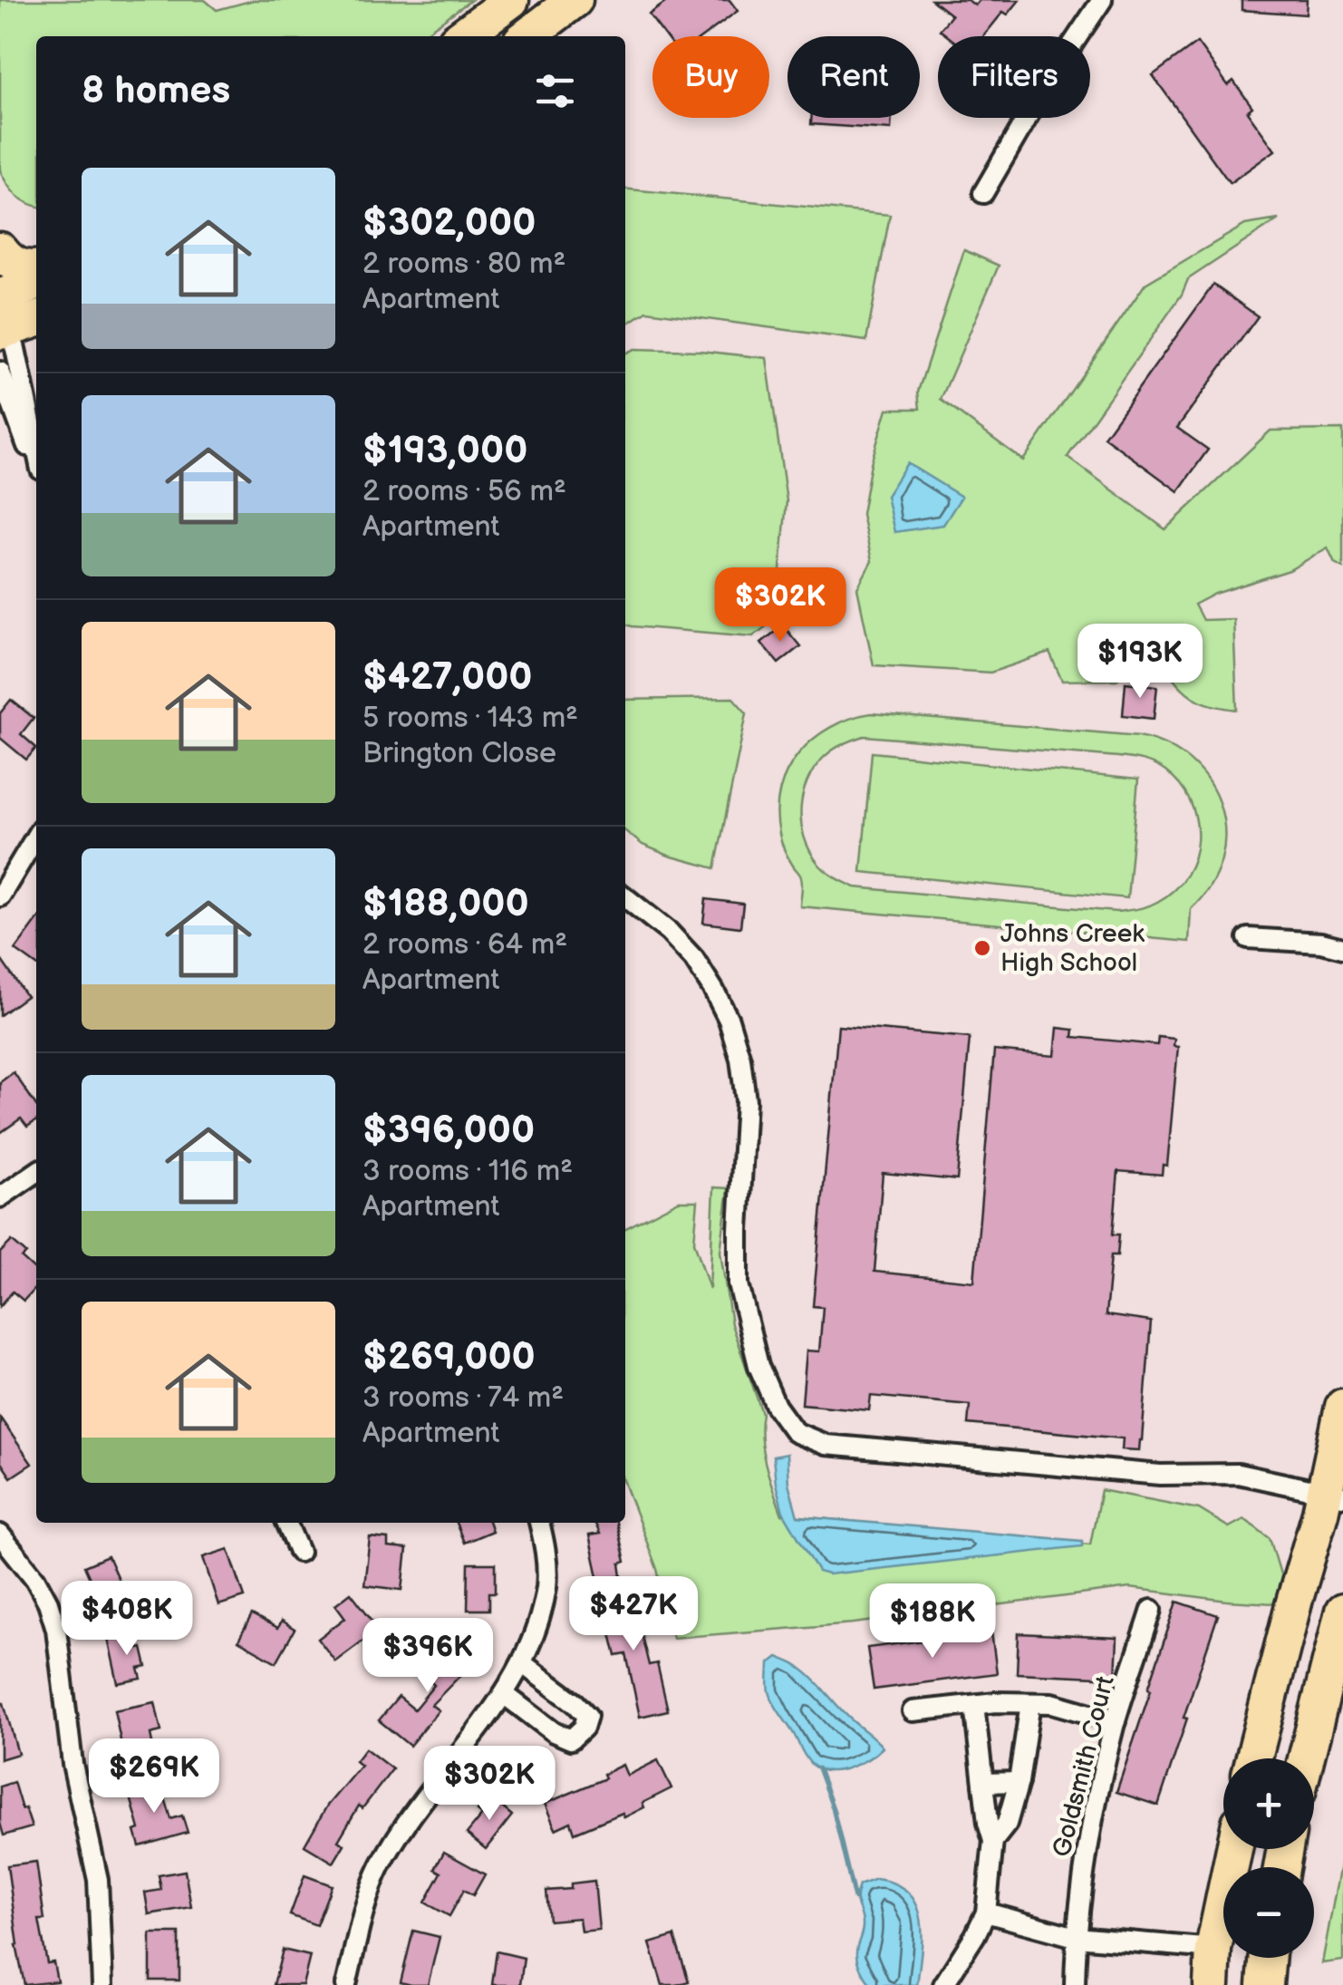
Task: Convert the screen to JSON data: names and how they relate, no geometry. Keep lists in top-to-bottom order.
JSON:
{
  "streets": {
    "street": ["Goldsmith Court"]
  },
  "places": ["Johns Creek High School"],
  "page": {
    "chip": ["Buy", "Rent", "Filters"],
    "heading": "8 homes",
    "list": [
      {
        "name": "$302,000",
        "note": "2 rooms · 80 m² · Apartment"
      },
      {
        "name": "$193,000",
        "note": "2 rooms · 56 m² · Apartment"
      },
      {
        "name": "$427,000",
        "note": "5 rooms · 143 m² · Brington Close"
      },
      {
        "name": "$188,000",
        "note": "2 rooms · 64 m² · Apartment"
      },
      {
        "name": "$396,000",
        "note": "3 rooms · 116 m² · Apartment"
      },
      {
        "name": "$269,000",
        "note": "3 rooms · 74 m² · Apartment"
      }
    ],
    "price": [
      "$302K",
      "$193K",
      "$427K",
      "$408K",
      "$188K",
      "$396K",
      "$269K",
      "$302K"
    ],
    "map_buttons": ["+", "−"]
  }
}
